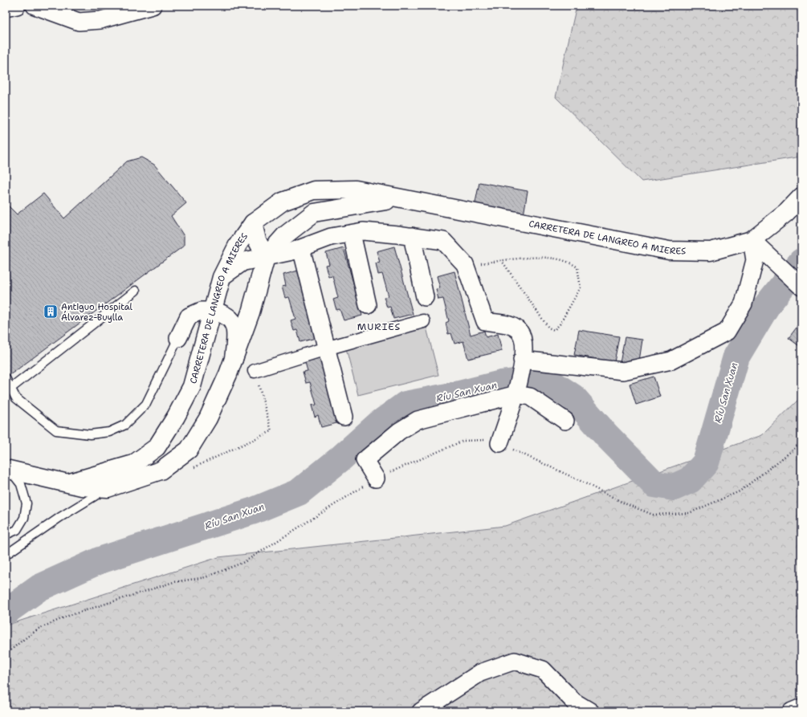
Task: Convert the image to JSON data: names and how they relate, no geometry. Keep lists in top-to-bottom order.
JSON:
{
  "streets": {
    "main road": ["CARRETERA DE LANGREO A MIERES"]
  },
  "districts": ["MURIES"],
  "water": ["Ríu San Xuan"],
  "places": {
    "building": ["Antiguo Hospital Álvarez-Buylla"]
  }
}
